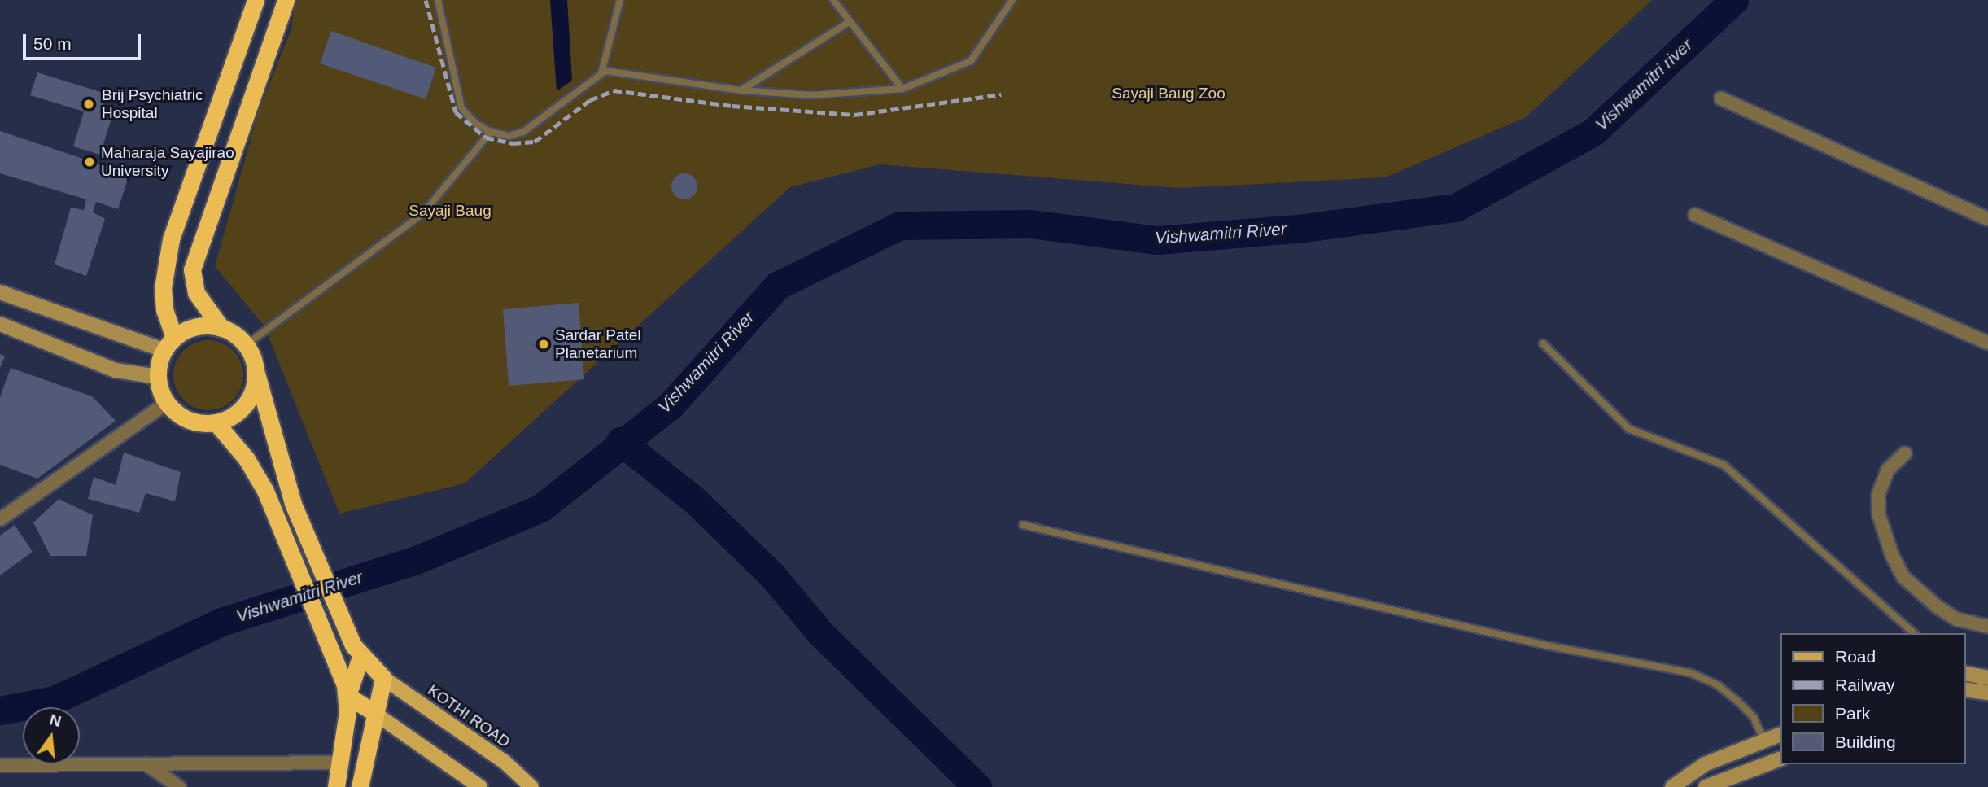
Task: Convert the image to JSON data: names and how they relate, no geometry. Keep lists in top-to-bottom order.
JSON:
{
  "streets": {
    "main road": ["KOTHI ROAD"]
  },
  "water": ["Vishwamitri river", "Vishwamitri River"],
  "parks": ["Sayaji Baug Zoo", "Sayaji Baug"],
  "places": ["Brij Psychiatric Hospital", "Maharaja Sayajirao University", "Sardar Patel Planetarium"],
  "legend": [
    "Road",
    "Railway",
    "Park",
    "Building"
  ],
  "scale_bar": "50 m",
  "north": "top"
}
